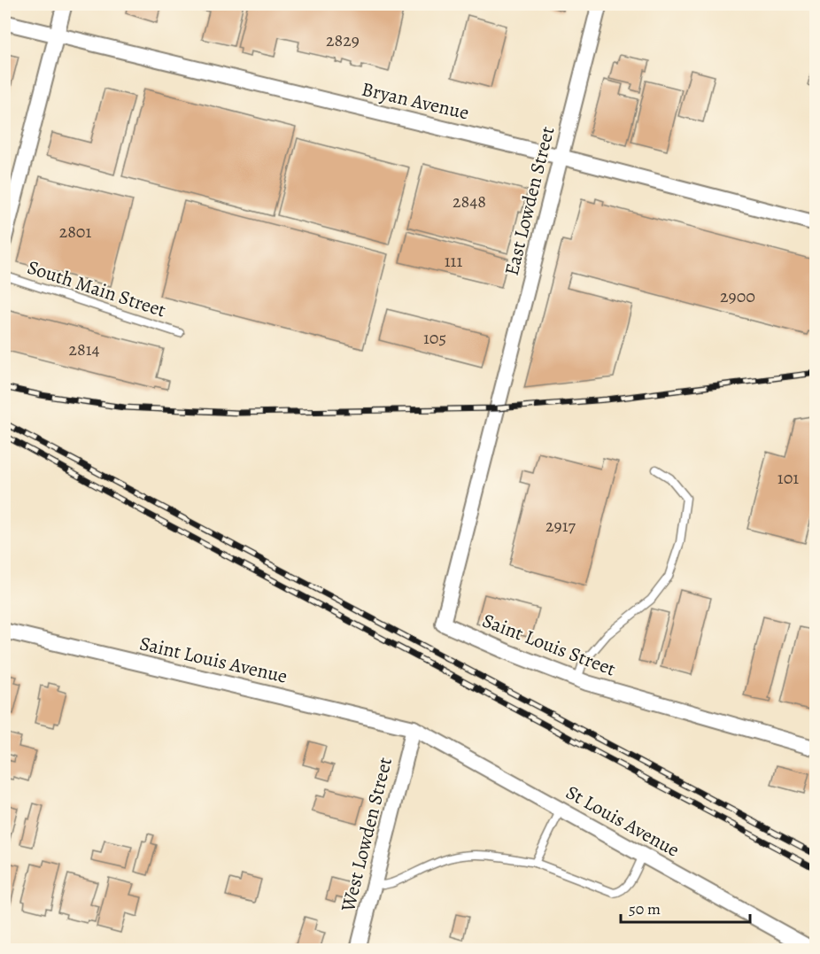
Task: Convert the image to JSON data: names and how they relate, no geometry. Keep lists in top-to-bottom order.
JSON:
{
  "streets": {
    "street": [
      "Bryan Avenue",
      "East Lowden Street",
      "Saint Louis Street",
      "Saint Louis Avenue",
      "St Louis Avenue",
      "West Lowden Street"
    ],
    "lane": ["South Main Street"]
  },
  "crossings": [
    ["Bryan Avenue", "East Lowden Street"],
    ["East Lowden Street", "Saint Louis Street"],
    ["Saint Louis Avenue", "St Louis Avenue"],
    ["Saint Louis Avenue", "West Lowden Street"],
    ["St Louis Avenue", "West Lowden Street"]
  ],
  "house_numbers": [
    "2829",
    "2848",
    "2801",
    "111",
    "2900",
    "105",
    "2814",
    "101",
    "2917"
  ],
  "scale_bar": "50 m"
}
